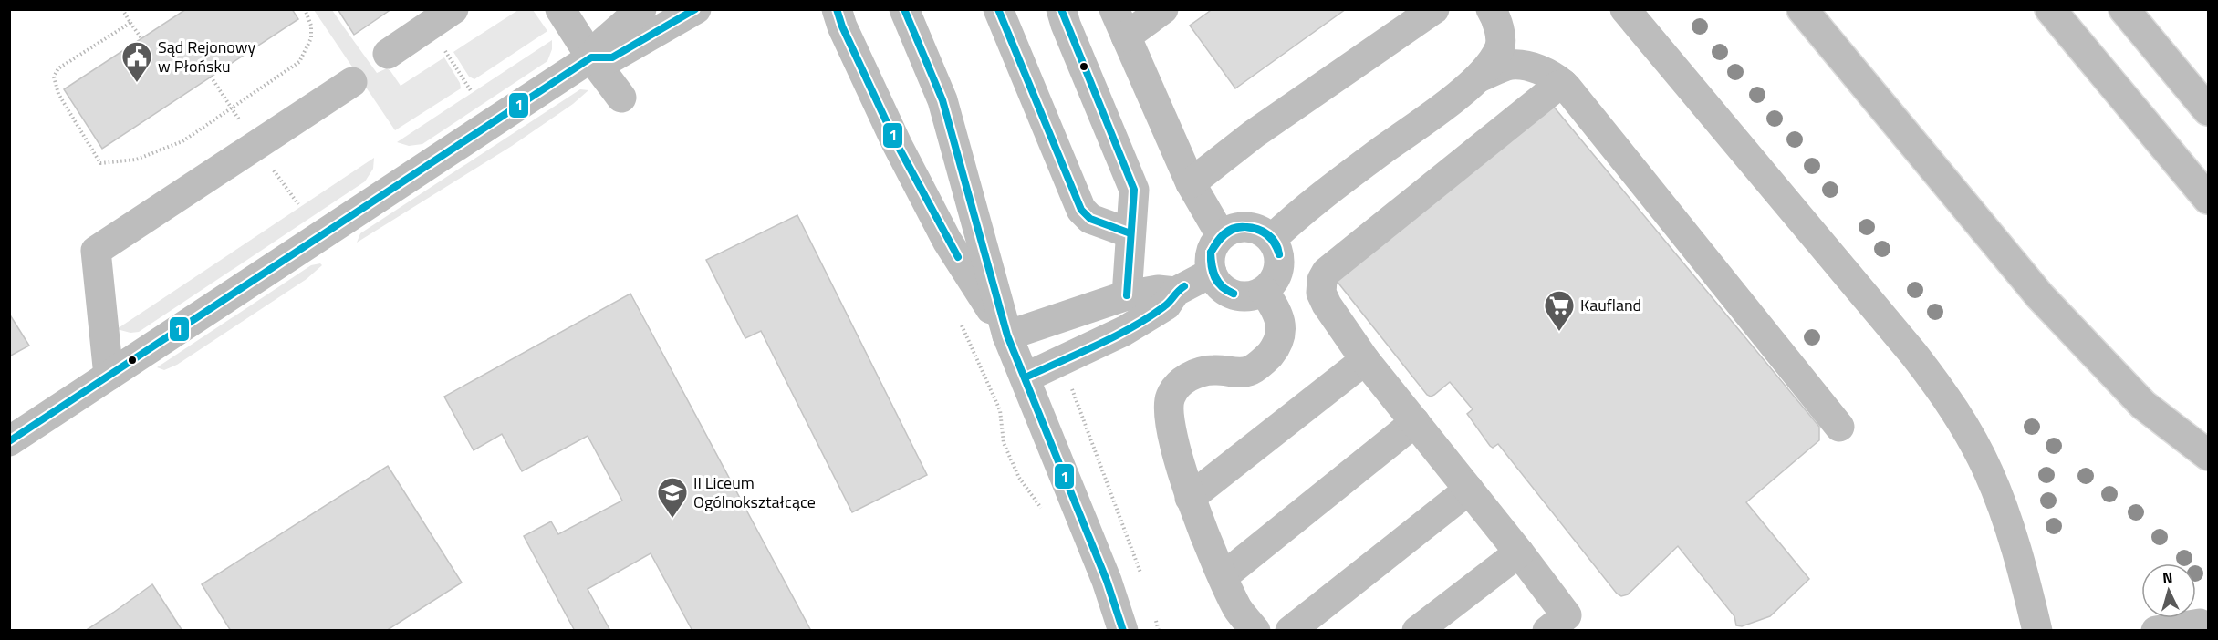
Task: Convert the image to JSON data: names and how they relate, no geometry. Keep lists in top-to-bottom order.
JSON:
{
  "places": {
    "public building": ["Sąd Rejonowy w Płońsku"],
    "supermarket": ["Kaufland"],
    "school or university": ["II Liceum Ogólnokształcące"]
  },
  "lines": ["transit line 1"],
  "north": "top"
}
